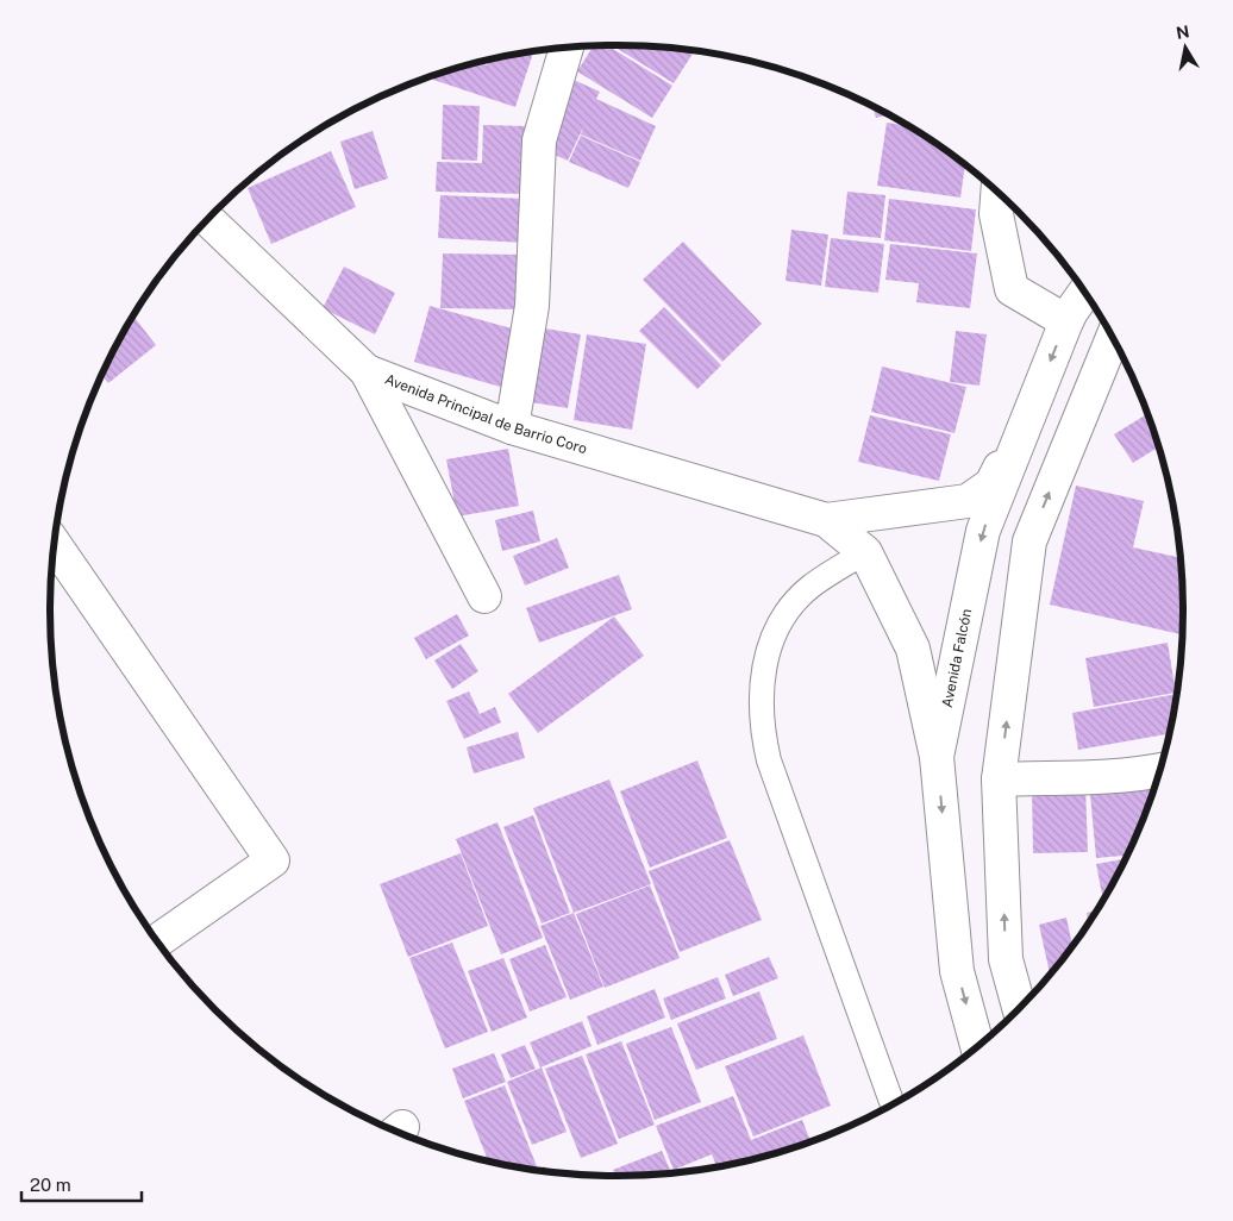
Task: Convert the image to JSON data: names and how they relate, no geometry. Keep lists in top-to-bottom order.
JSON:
{
  "streets": {
    "street": ["Avenida Principal de Barrio Coro", "Avenida Falcón"]
  },
  "scale_bar": "20 m",
  "north": "top"
}
